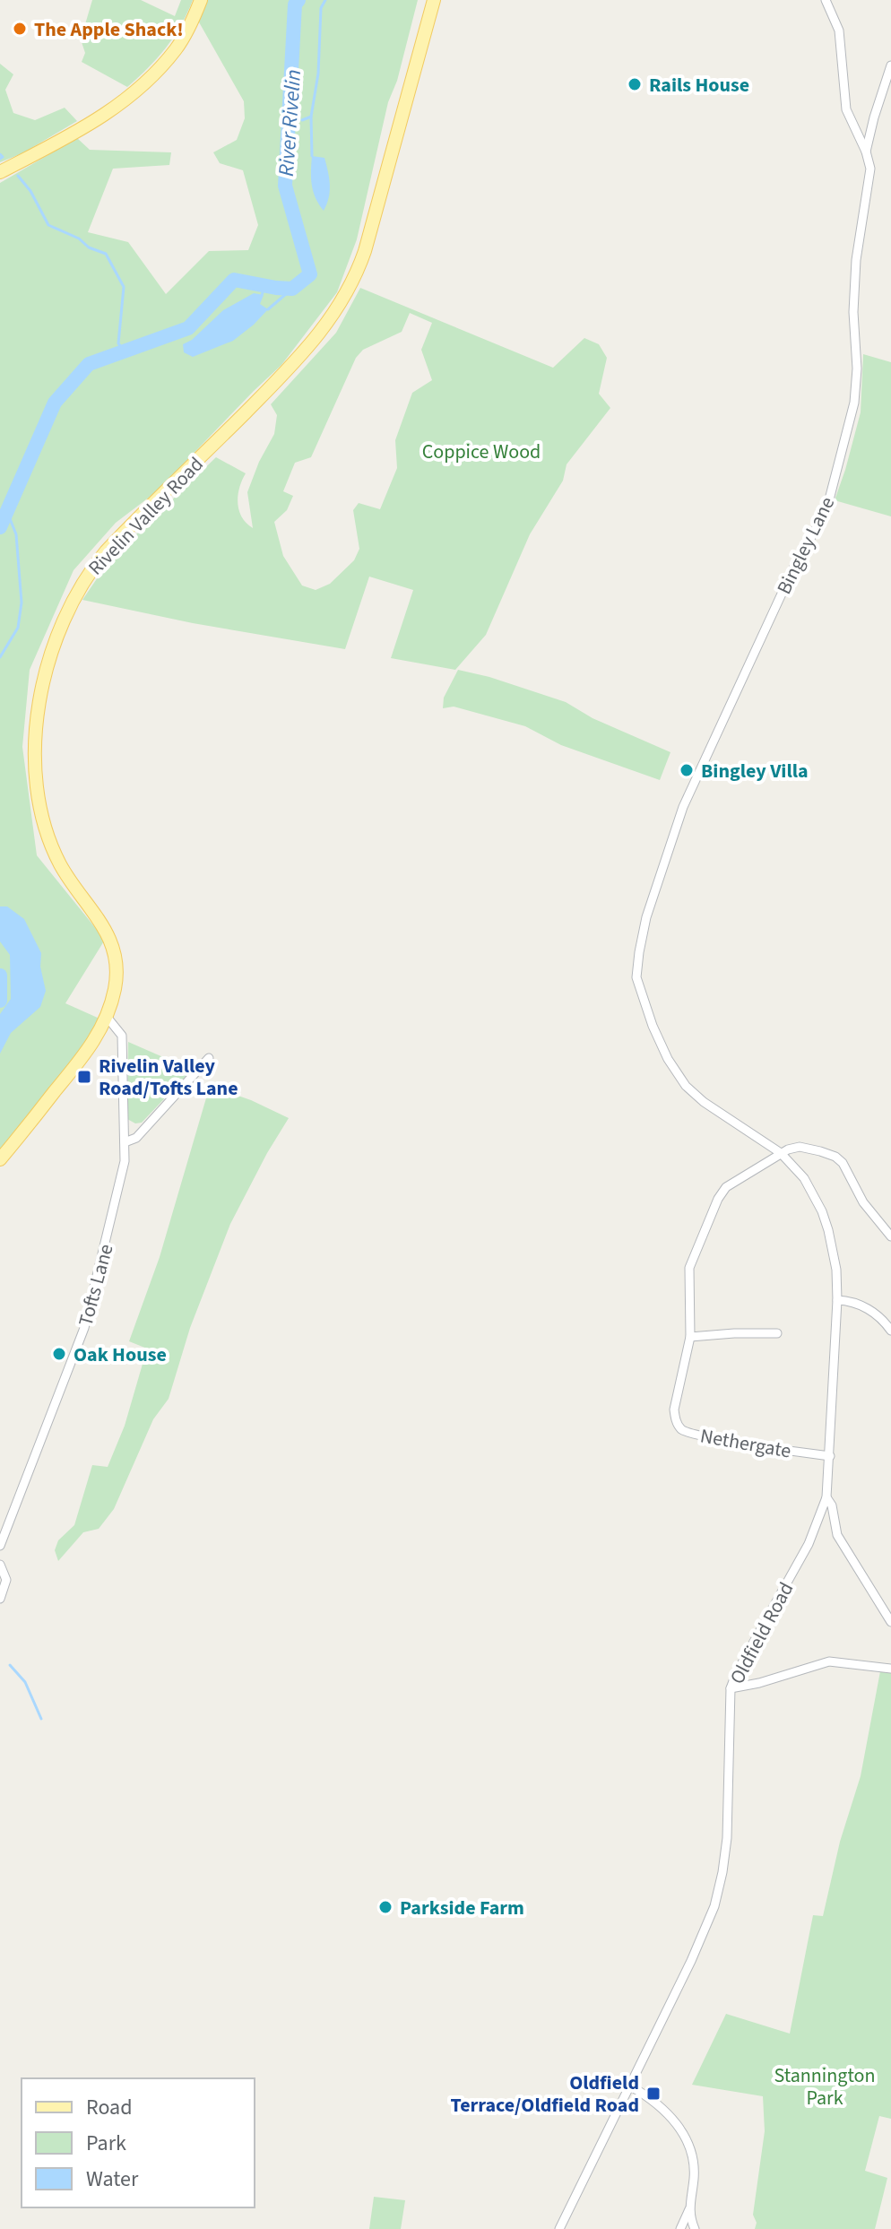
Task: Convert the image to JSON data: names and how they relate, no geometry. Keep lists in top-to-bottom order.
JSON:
{
  "streets": {
    "main road": ["Rivelin Valley Road"],
    "street": [
      "Bingley Lane",
      "Tofts Lane",
      "Nethergate",
      "Oldfield Road"
    ]
  },
  "crossings": [
    ["Rivelin Valley Road", "Tofts Lane"],
    ["Bingley Lane", "Nethergate"],
    ["Bingley Lane", "Oldfield Road"],
    ["Nethergate", "Oldfield Road"]
  ],
  "water": ["River Rivelin"],
  "parks": ["Coppice Wood", "Stannington Park"],
  "places": {
    "other": [
      "The Apple Shack!",
      "Rails House",
      "Bingley Villa",
      "Oak House",
      "Parkside Farm"
    ],
    "transit": ["Rivelin Valley Road/Tofts Lane", "Oldfield Terrace/Oldfield Road"]
  },
  "legend": ["Road", "Park", "Water"]
}
